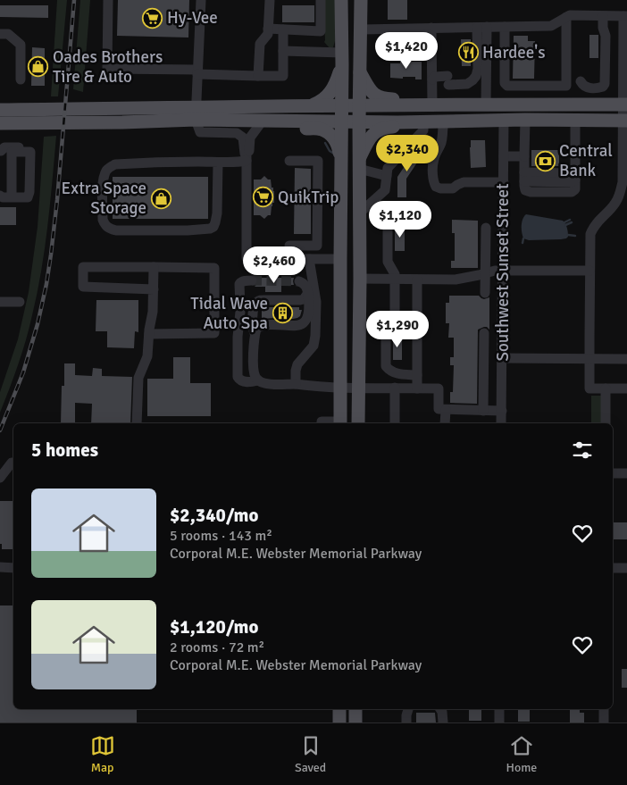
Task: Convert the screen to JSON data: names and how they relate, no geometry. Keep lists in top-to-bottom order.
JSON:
{
  "streets": {
    "street": ["Southwest Sunset Street"]
  },
  "places": {
    "supermarket": ["Hy-Vee", "QuikTrip"],
    "restaurant": ["Hardee's"],
    "shop": ["Oades Brothers Tire & Auto", "Extra Space Storage"],
    "bank": ["Central Bank"],
    "building": ["Tidal Wave Auto Spa"]
  },
  "page": {
    "price": [
      "$1,420",
      "$2,340",
      "$1,120",
      "$2,460",
      "$1,290"
    ],
    "heading": "5 homes",
    "list": [
      {
        "name": "$2,340/mo",
        "note": "5 rooms · 143 m² · Corporal M.E. Webster Memorial Parkway"
      },
      {
        "name": "$1,120/mo",
        "note": "2 rooms · 72 m² · Corporal M.E. Webster Memorial Parkway"
      }
    ],
    "tabs": ["Map", "Saved", "Home"]
  }
}
